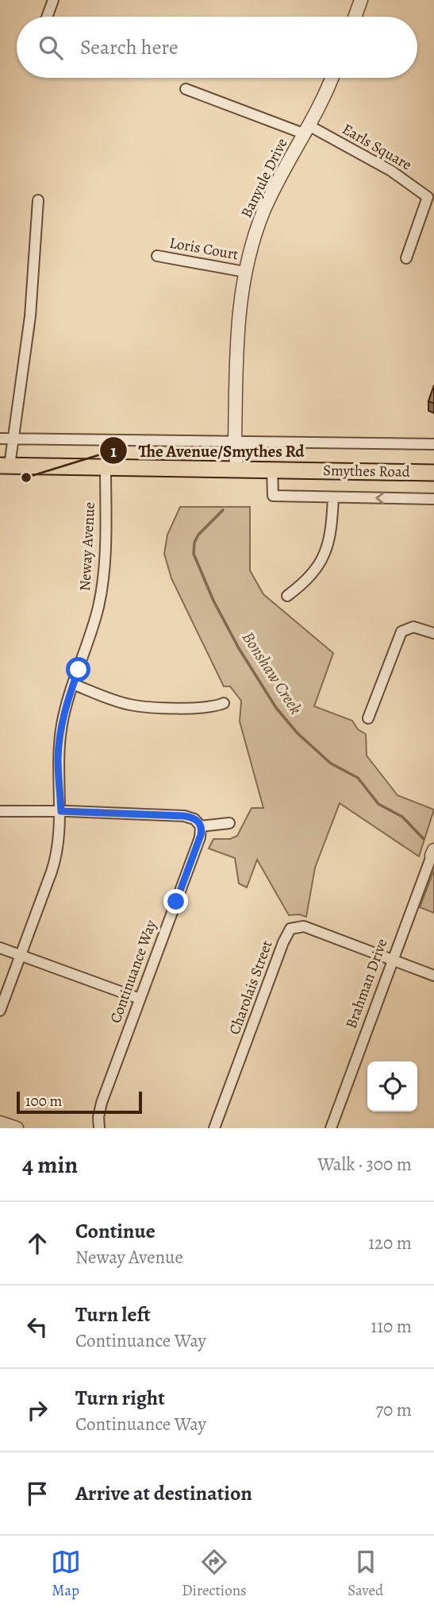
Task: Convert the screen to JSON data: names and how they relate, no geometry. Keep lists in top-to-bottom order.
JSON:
{
  "streets": {
    "main road": ["Smythes Road"],
    "street": [
      "Earls Square",
      "Banyule Drive",
      "Loris Court",
      "Neway Avenue",
      "Continuance Way",
      "Brahman Drive",
      "Charolais Street"
    ]
  },
  "crossings": [
    ["Earls Square", "Banyule Drive"],
    ["Banyule Drive", "Loris Court"],
    ["Banyule Drive", "Smythes Road"],
    ["Smythes Road", "Neway Avenue"],
    ["Brahman Drive", "Charolais Street"]
  ],
  "water": ["Bonshaw Creek"],
  "places": ["The Avenue/Smythes Rd"],
  "scale_bar": "100 m",
  "page": {
    "search": "Search here",
    "scale": "100 m",
    "heading": ["4 min", "Walk · 300 m"],
    "list": [
      ["Continue", "Neway Avenue", "120 m"],
      ["Turn left", "Continuance Way", "110 m"],
      ["Turn right", "Continuance Way", "70 m"],
      "Arrive at destination"
    ],
    "nav": ["Map", "Directions", "Saved"]
  }
}
